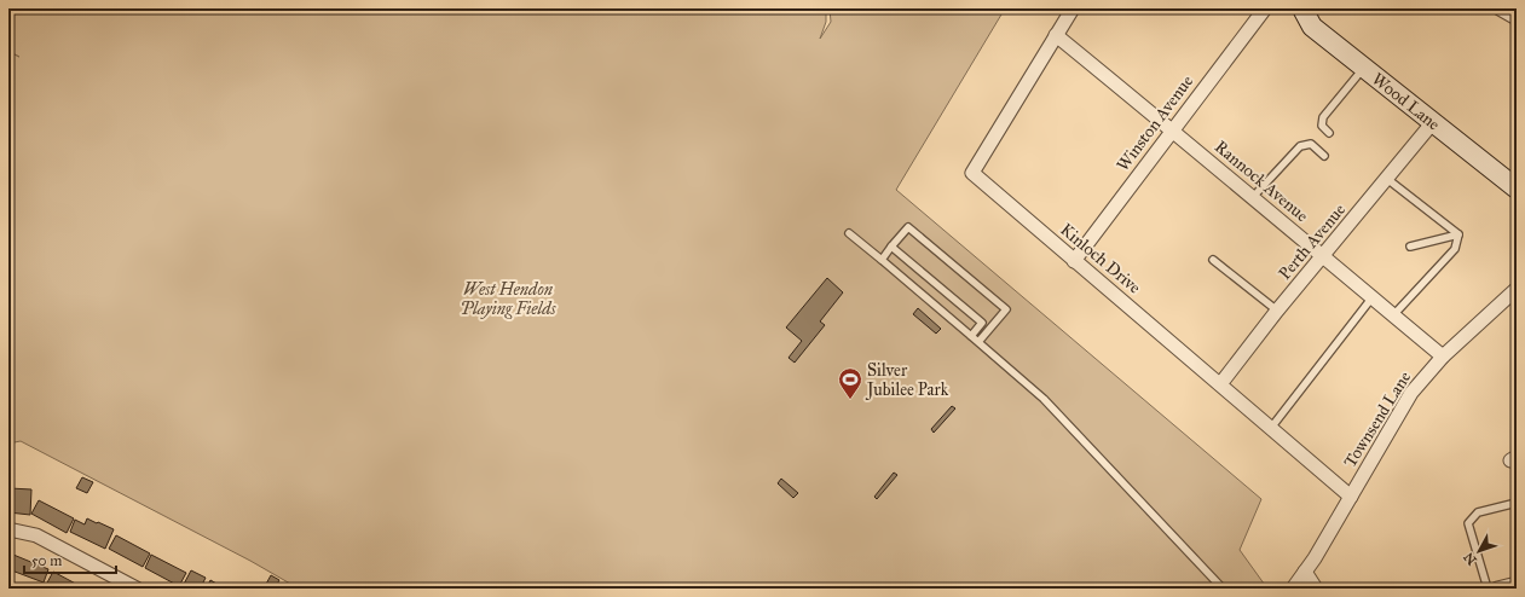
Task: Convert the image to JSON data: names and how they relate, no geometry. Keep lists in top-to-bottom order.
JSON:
{
  "streets": {
    "street": [
      "Wood Lane",
      "Winston Avenue",
      "Rannock Avenue",
      "Perth Avenue",
      "Kinloch Drive",
      "Townsend Lane"
    ]
  },
  "crossings": [
    ["Wood Lane", "Perth Avenue"],
    ["Winston Avenue", "Rannock Avenue"],
    ["Winston Avenue", "Kinloch Drive"],
    ["Rannock Avenue", "Perth Avenue"],
    ["Rannock Avenue", "Kinloch Drive"],
    ["Rannock Avenue", "Townsend Lane"],
    ["Perth Avenue", "Kinloch Drive"],
    ["Kinloch Drive", "Townsend Lane"]
  ],
  "parks": ["West Hendon Playing Fields"],
  "places": {
    "sports": ["Silver Jubilee Park"]
  },
  "scale_bar": "50 m",
  "north": "bottom left"
}
